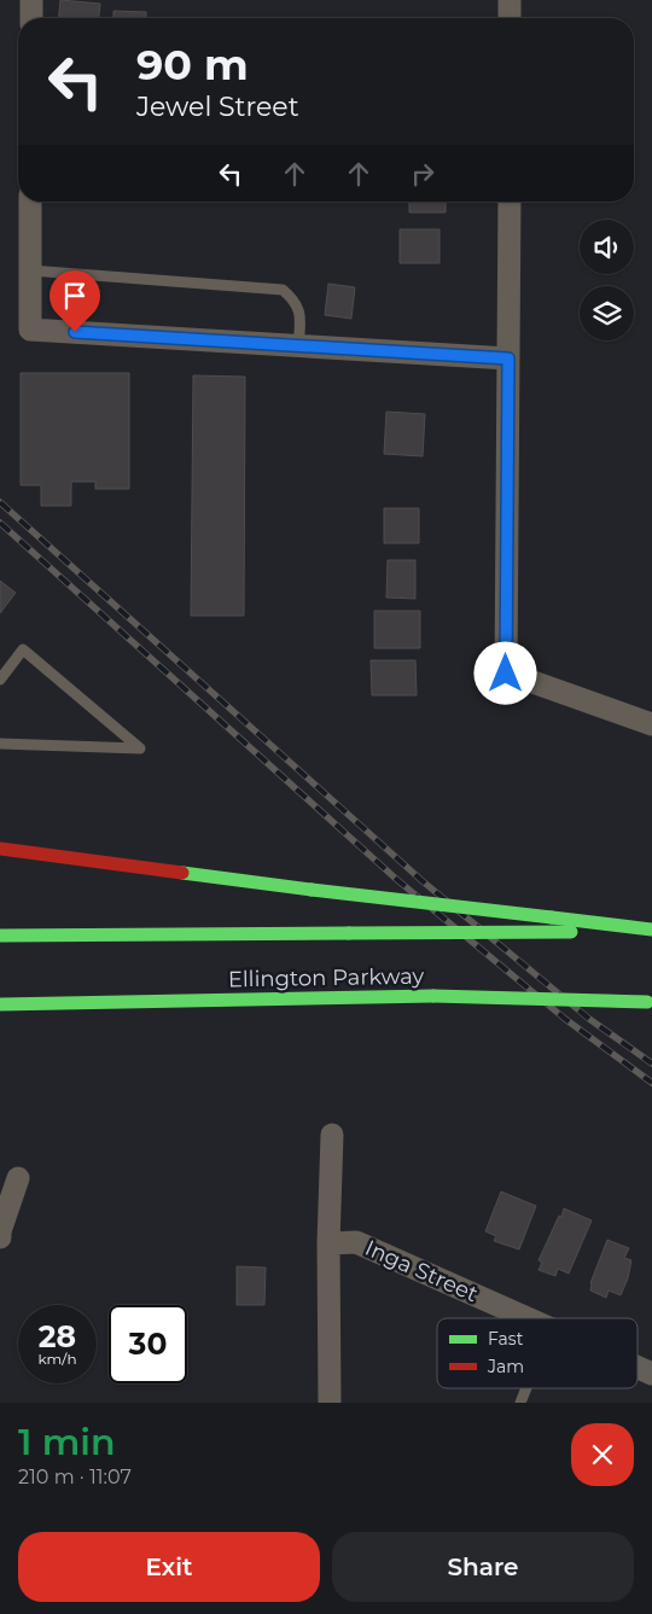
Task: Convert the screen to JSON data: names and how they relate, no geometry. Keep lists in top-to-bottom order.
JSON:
{
  "streets": {
    "highway": ["Ellington Parkway"],
    "street": ["Inga Street"]
  },
  "legend": ["Fast", "Jam"],
  "page": {
    "turn": ["90 m", "Jewel Street"],
    "speed": "28 km/h",
    "limit": "30",
    "heading": ["1 min", "210 m · 11:07"],
    "buttons": ["Exit", "Share"]
  }
}
